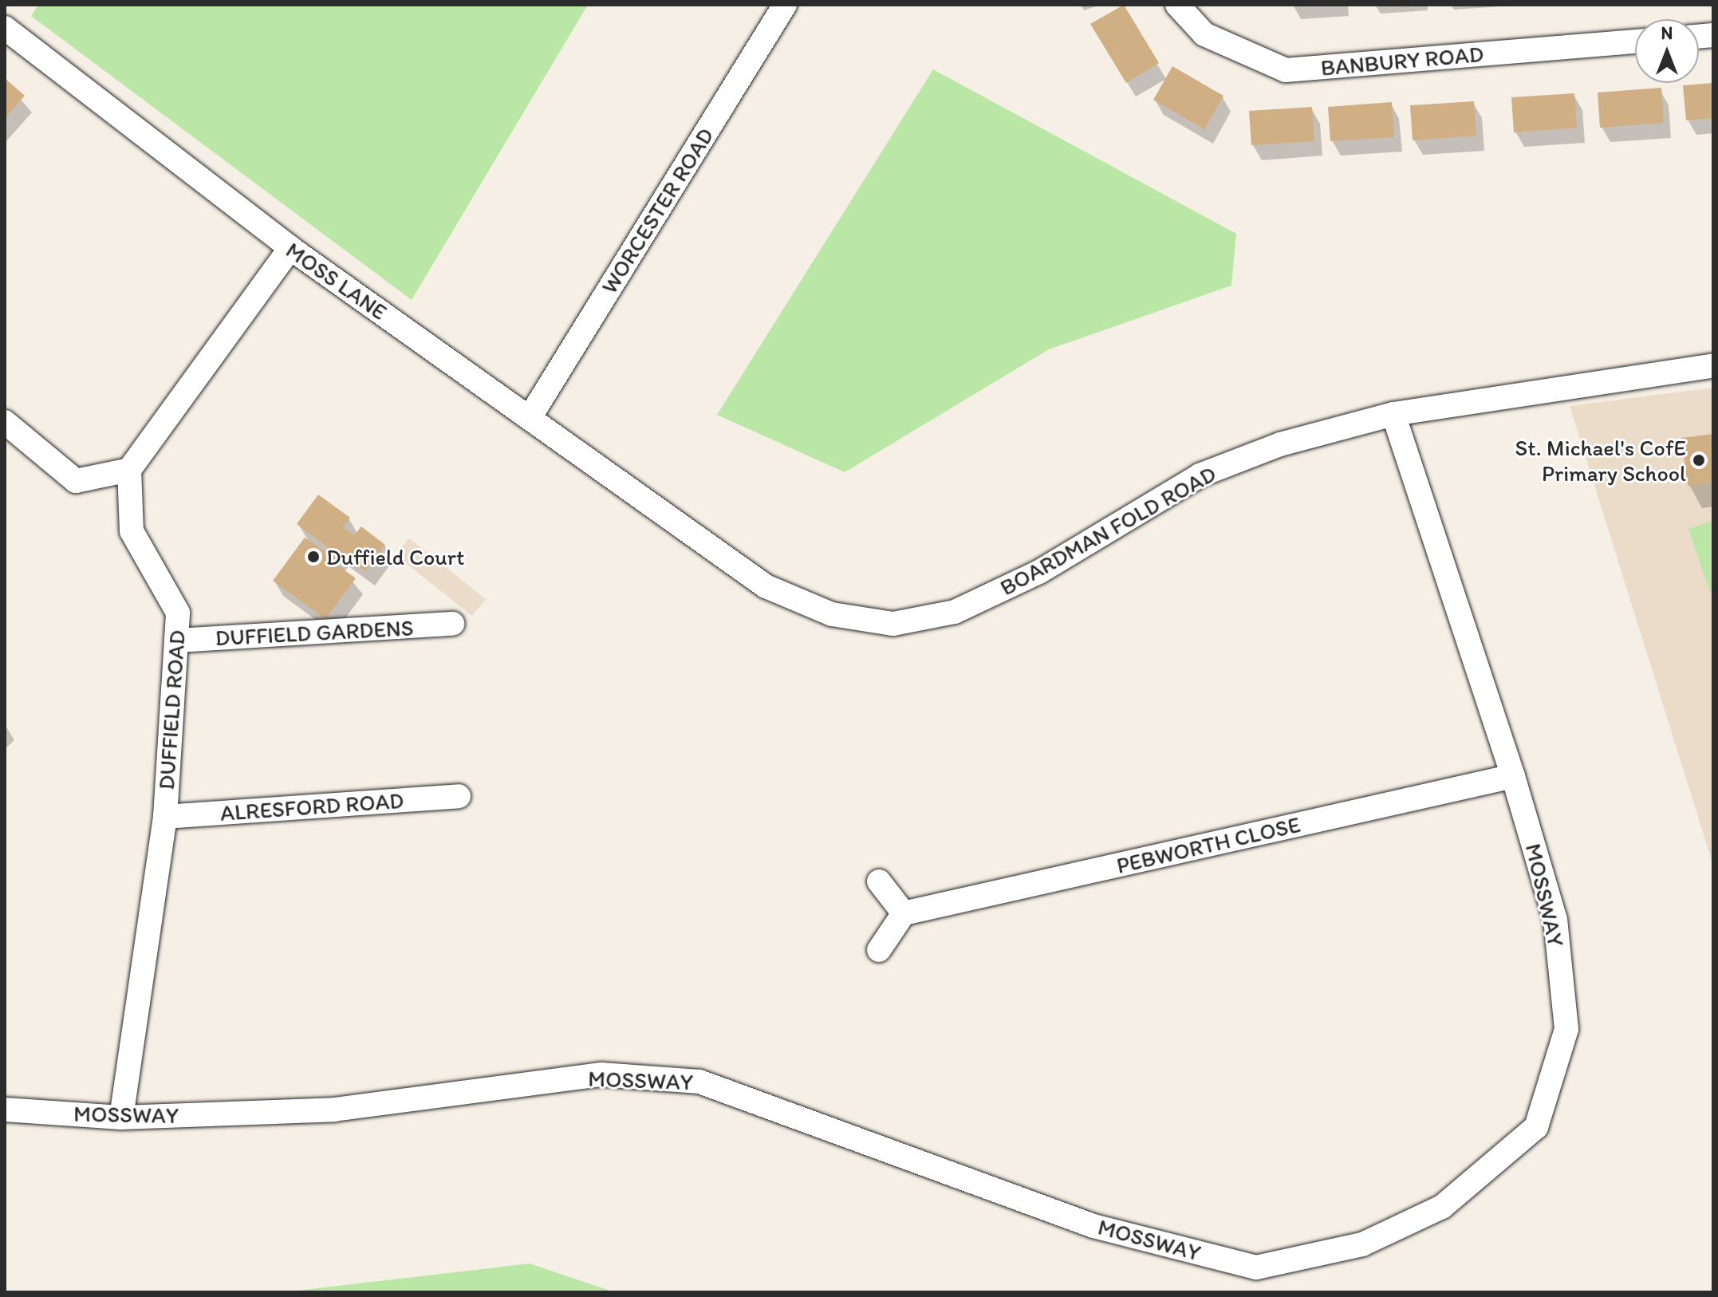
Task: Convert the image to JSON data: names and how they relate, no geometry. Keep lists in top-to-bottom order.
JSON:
{
  "streets": {
    "street": [
      "BANBURY ROAD",
      "WORCESTER ROAD",
      "MOSS LANE",
      "BOARDMAN FOLD ROAD",
      "DUFFIELD GARDENS",
      "DUFFIELD ROAD",
      "ALRESFORD ROAD",
      "PEBWORTH CLOSE",
      "MOSSWAY"
    ]
  },
  "crossings": [
    ["WORCESTER ROAD", "MOSS LANE"],
    ["MOSS LANE", "BOARDMAN FOLD ROAD"],
    ["BOARDMAN FOLD ROAD", "MOSSWAY"],
    ["DUFFIELD GARDENS", "DUFFIELD ROAD"],
    ["DUFFIELD ROAD", "ALRESFORD ROAD"],
    ["DUFFIELD ROAD", "MOSSWAY"],
    ["PEBWORTH CLOSE", "MOSSWAY"]
  ],
  "places": ["St. Michael's CofE Primary School", "Duffield Court"],
  "north": "top"
}
